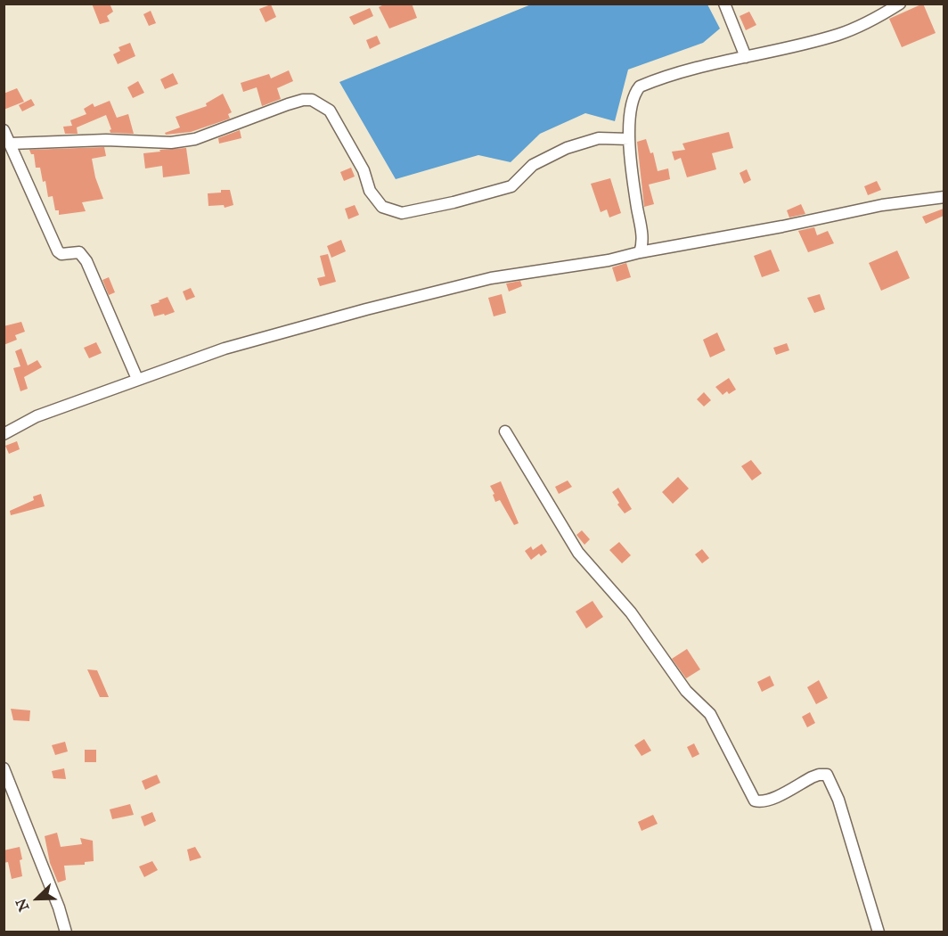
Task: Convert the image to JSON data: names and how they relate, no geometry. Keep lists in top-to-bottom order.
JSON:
{
  "north": "bottom left"
}
